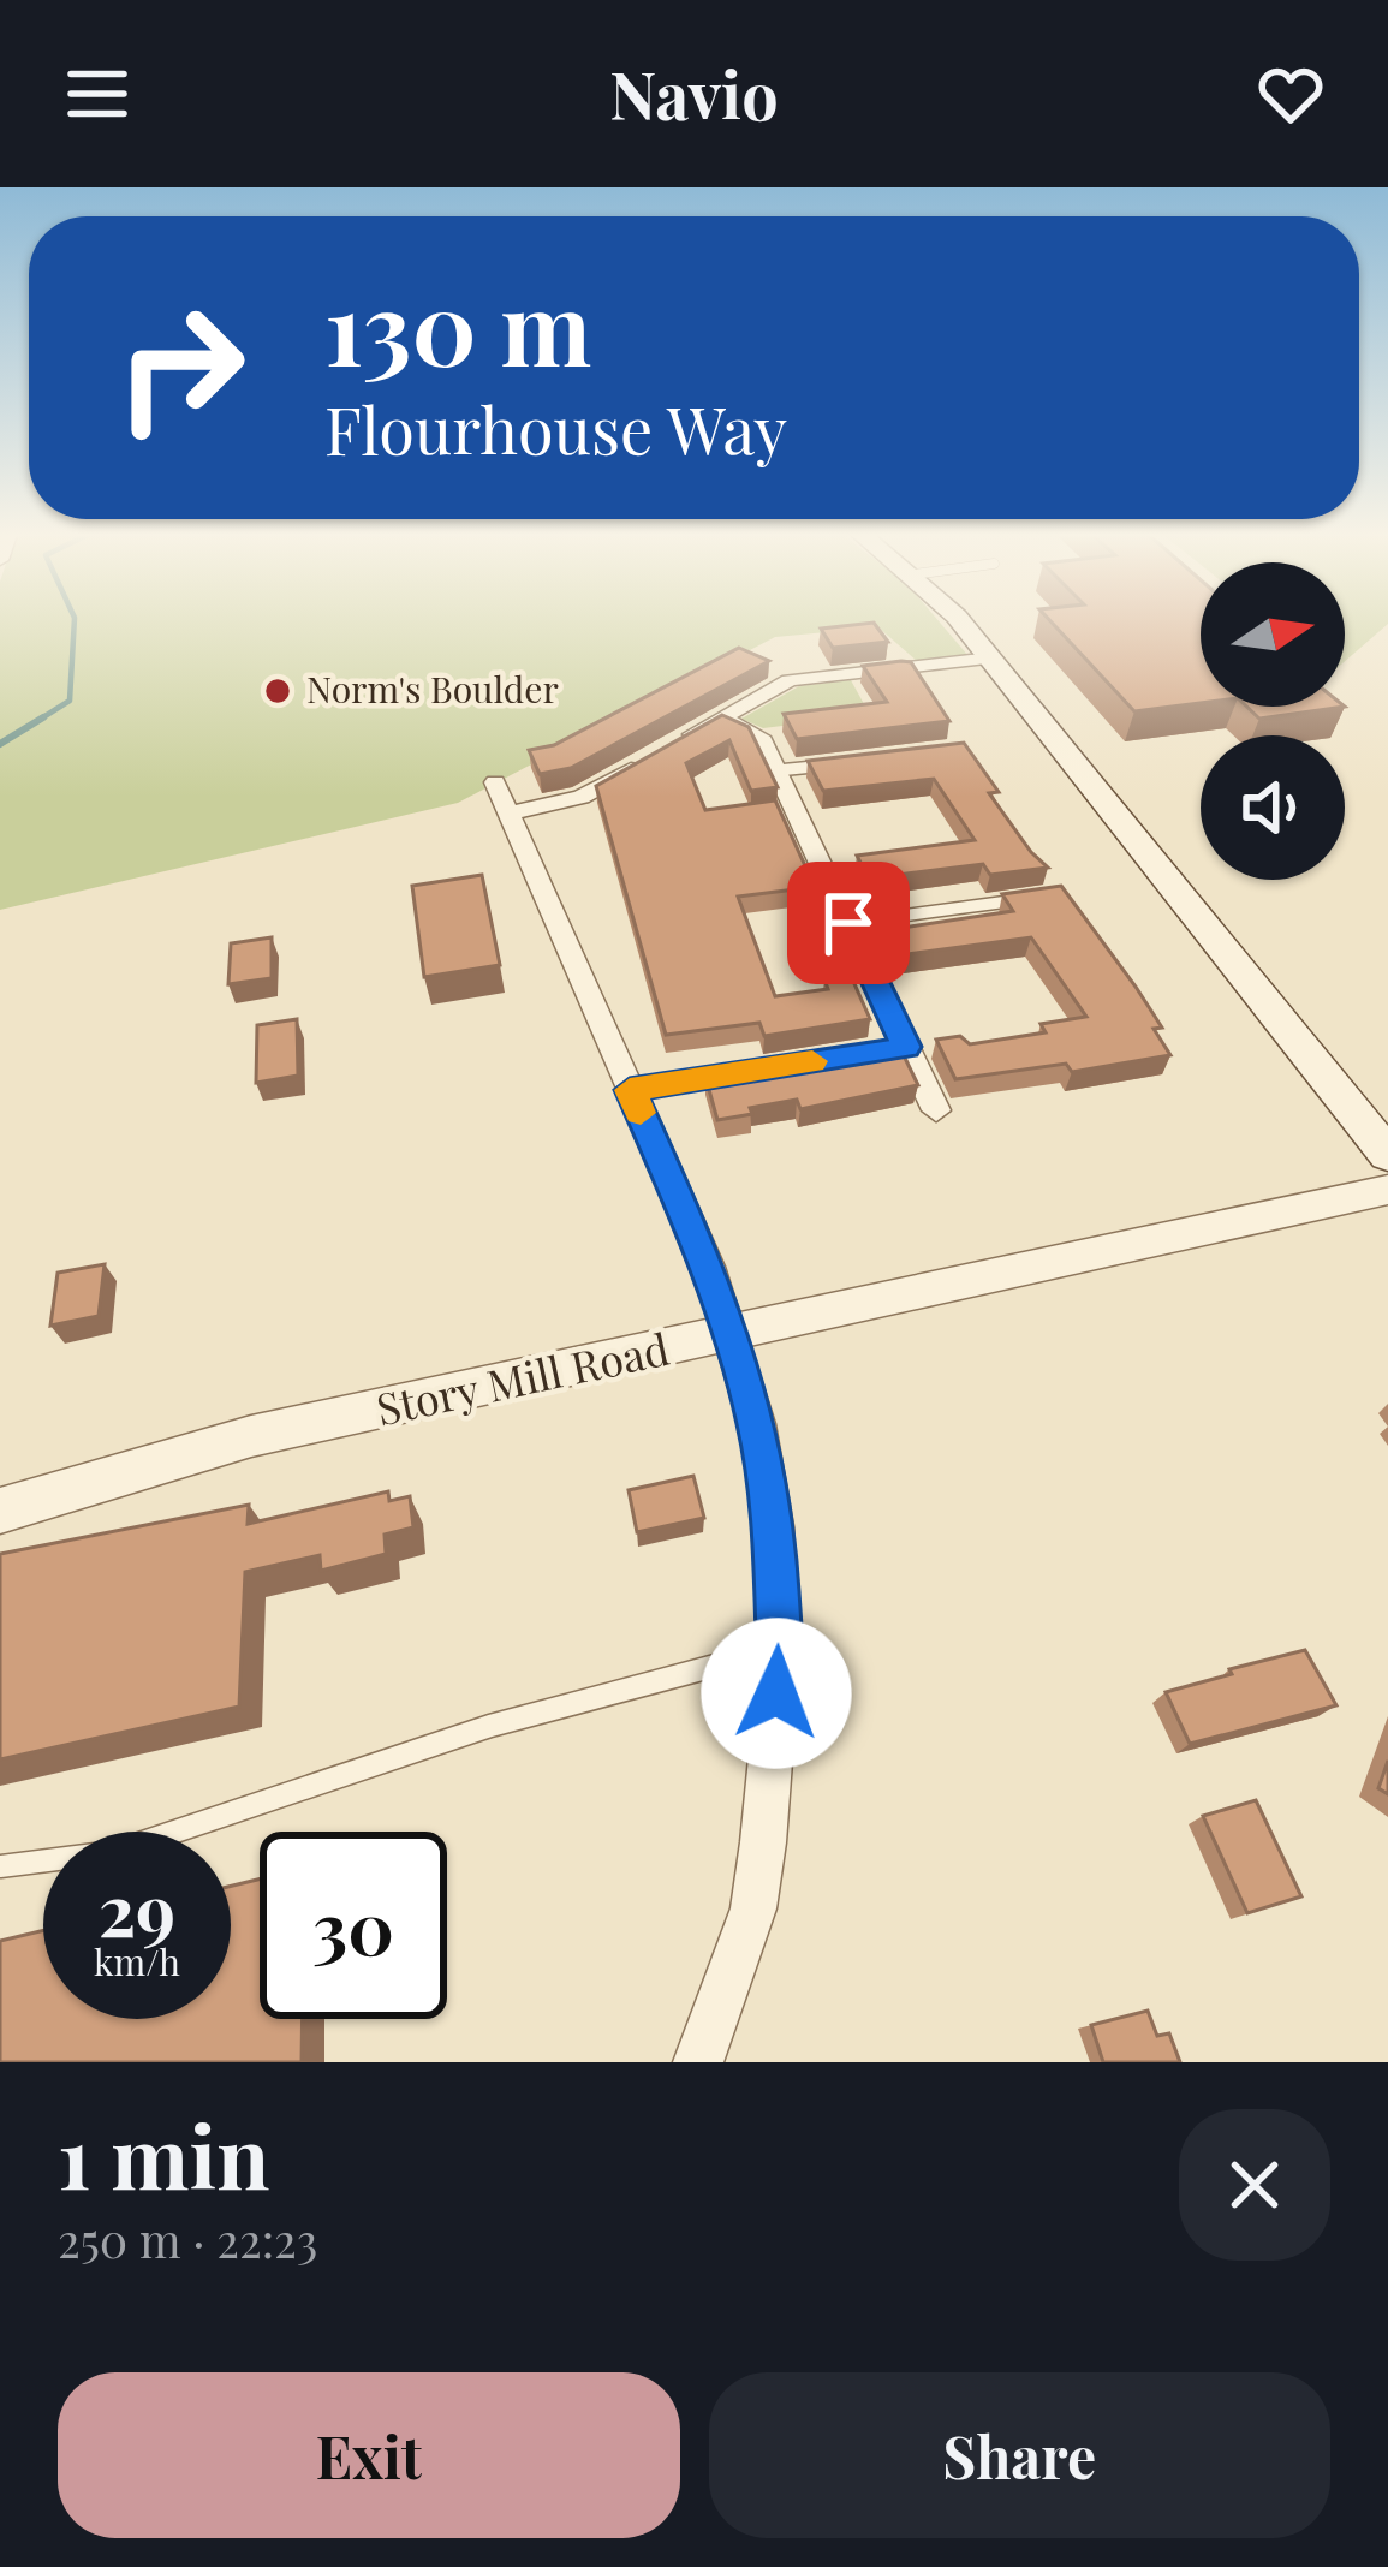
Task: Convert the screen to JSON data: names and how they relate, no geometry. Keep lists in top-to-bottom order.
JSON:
{
  "streets": {
    "street": ["Story Mill Road"]
  },
  "places": ["Norm's Boulder"],
  "north": "right",
  "page": {
    "header": "Navio",
    "turn": ["130 m", "Flourhouse Way"],
    "speed": "29 km/h",
    "limit": "30",
    "heading": ["1 min", "250 m · 22:23"],
    "buttons": ["Exit", "Share"]
  }
}
